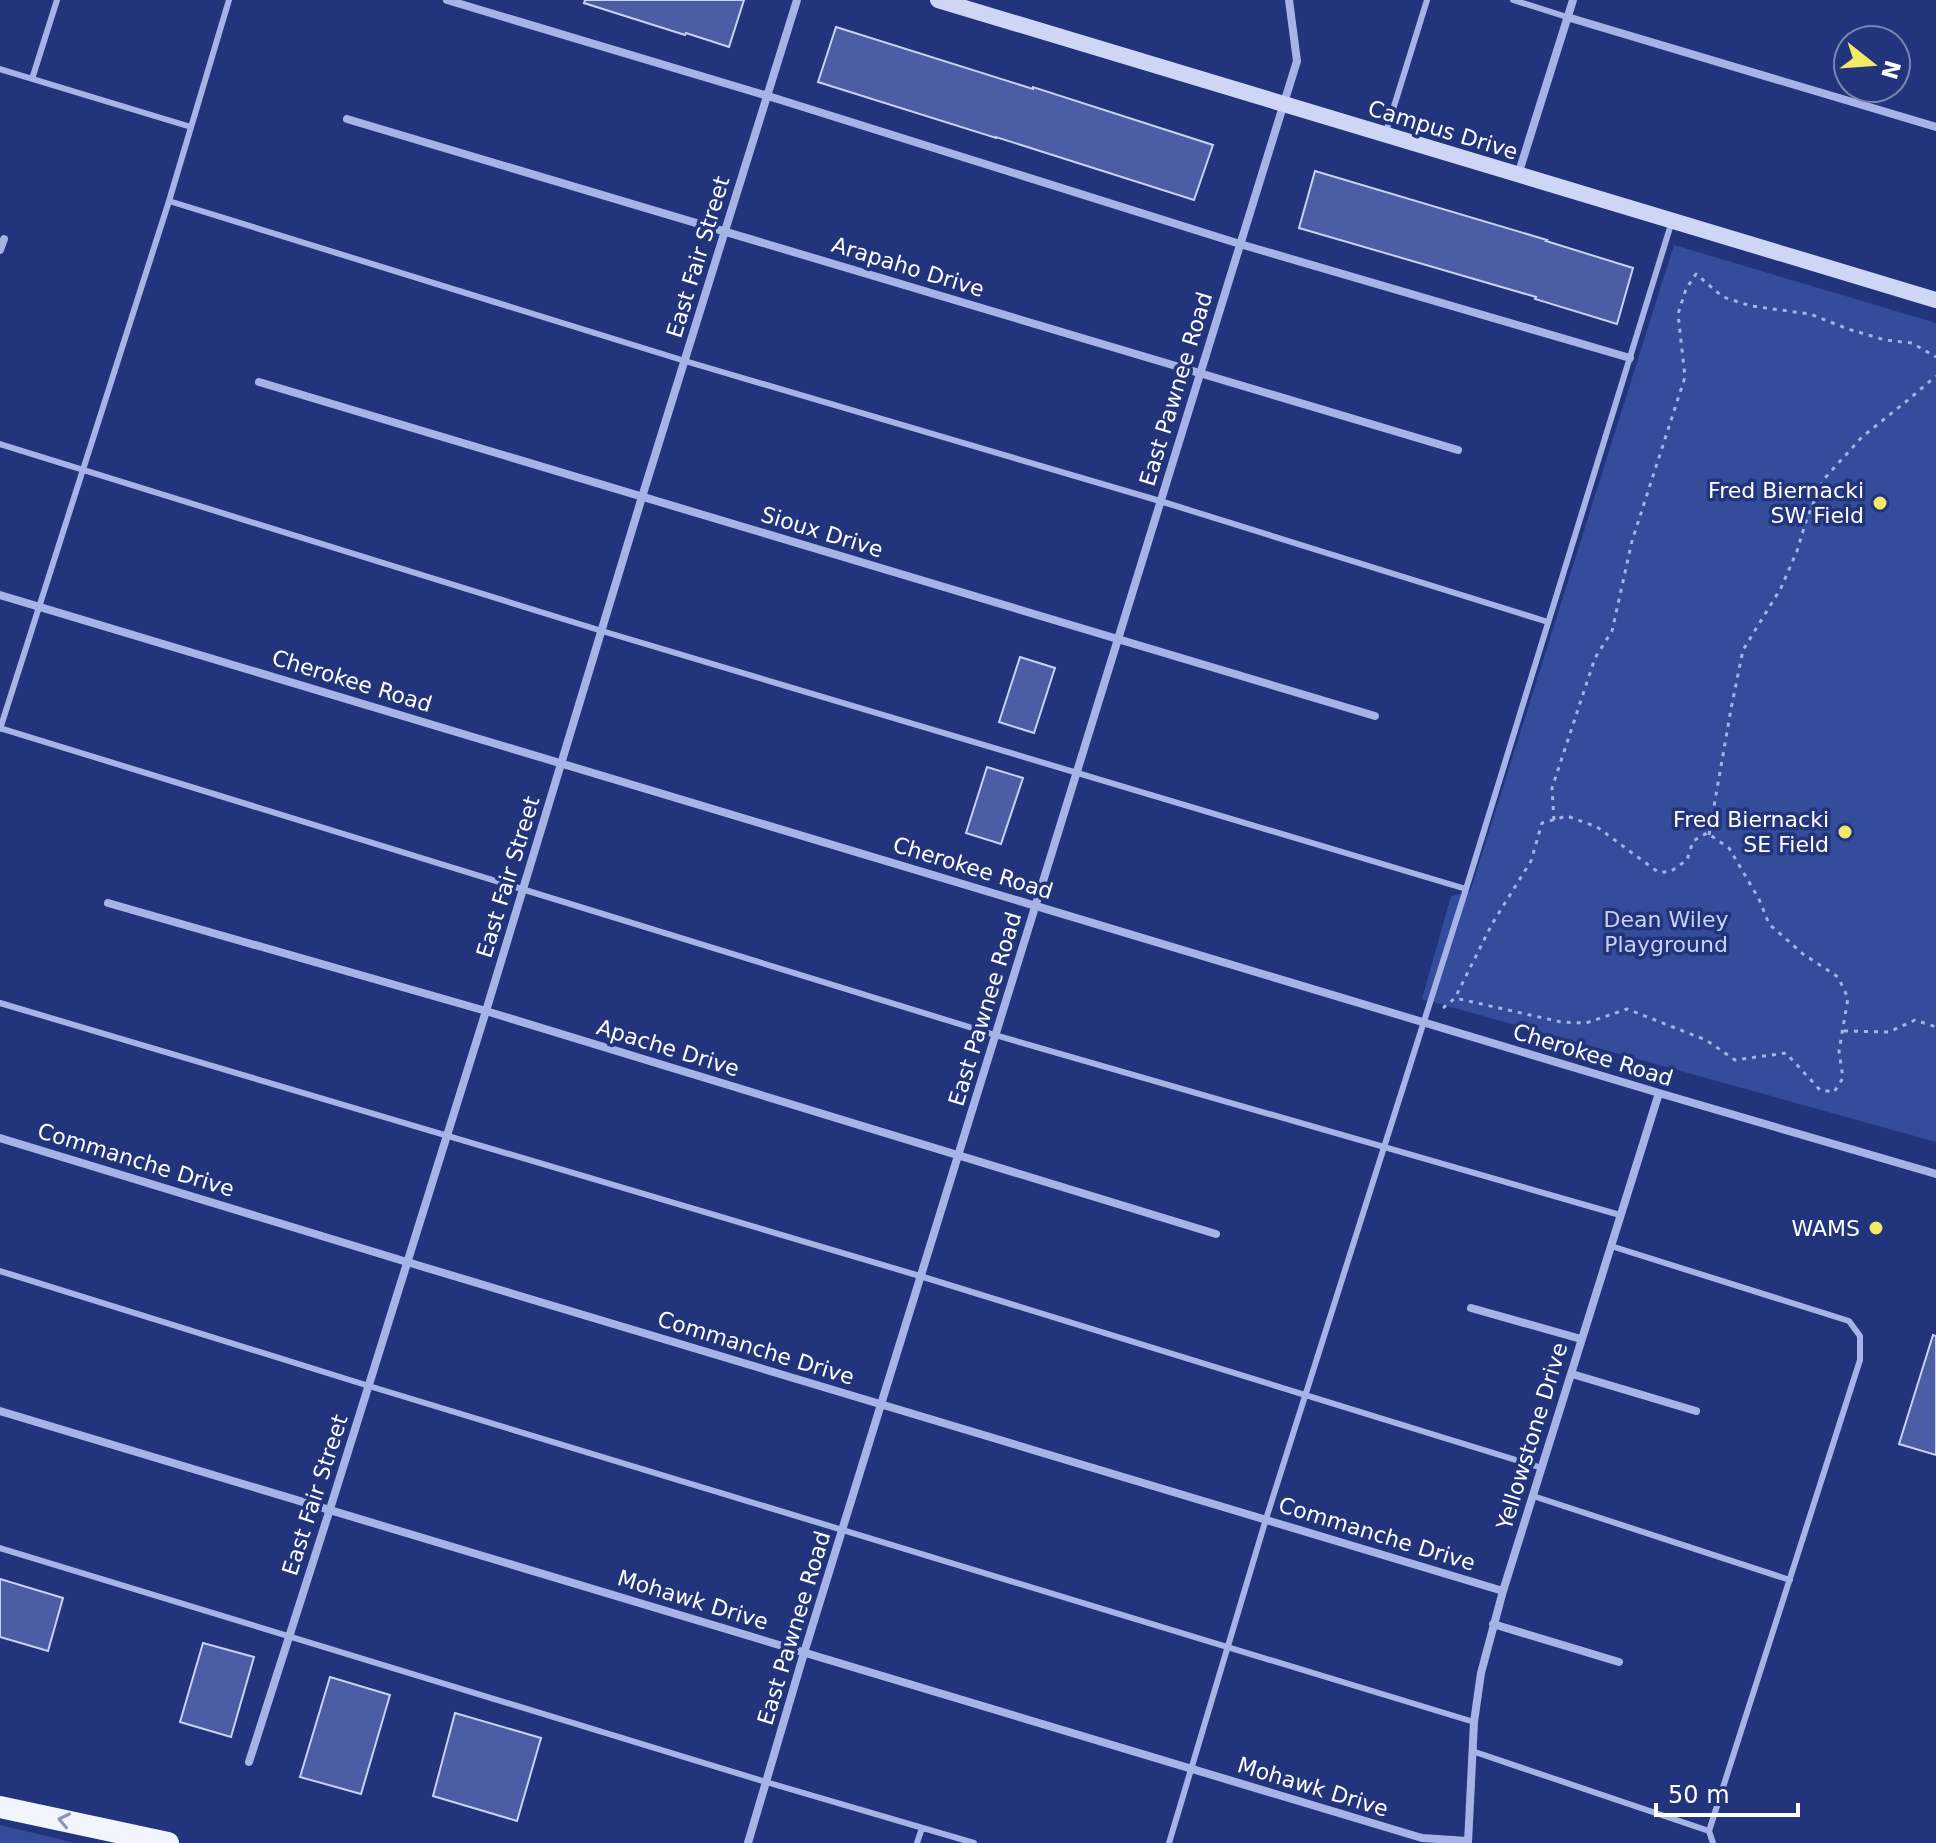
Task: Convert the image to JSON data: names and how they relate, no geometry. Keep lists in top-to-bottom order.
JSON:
{
  "streets": {
    "main road": ["Campus Drive"],
    "street": [
      "East Fair Street",
      "Arapaho Drive",
      "East Pawnee Road",
      "Sioux Drive",
      "Cherokee Road",
      "Apache Drive",
      "Commanche Drive",
      "Yellowstone Drive",
      "Mohawk Drive"
    ]
  },
  "crossings": [
    ["Campus Drive", "East Pawnee Road"],
    ["East Fair Street", "Arapaho Drive"],
    ["East Fair Street", "Sioux Drive"],
    ["East Fair Street", "Cherokee Road"],
    ["East Fair Street", "Apache Drive"],
    ["East Fair Street", "Commanche Drive"],
    ["East Fair Street", "Mohawk Drive"],
    ["Arapaho Drive", "East Pawnee Road"],
    ["East Pawnee Road", "Sioux Drive"],
    ["East Pawnee Road", "Cherokee Road"],
    ["East Pawnee Road", "Apache Drive"],
    ["East Pawnee Road", "Commanche Drive"],
    ["East Pawnee Road", "Mohawk Drive"],
    ["Cherokee Road", "Yellowstone Drive"],
    ["Commanche Drive", "Yellowstone Drive"],
    ["Yellowstone Drive", "Mohawk Drive"]
  ],
  "parks": ["Dean Wiley Playground"],
  "places": ["Fred Biernacki SW Field", "Fred Biernacki SE Field", "WAMS"],
  "scale_bar": "50 m",
  "north": "right"
}
